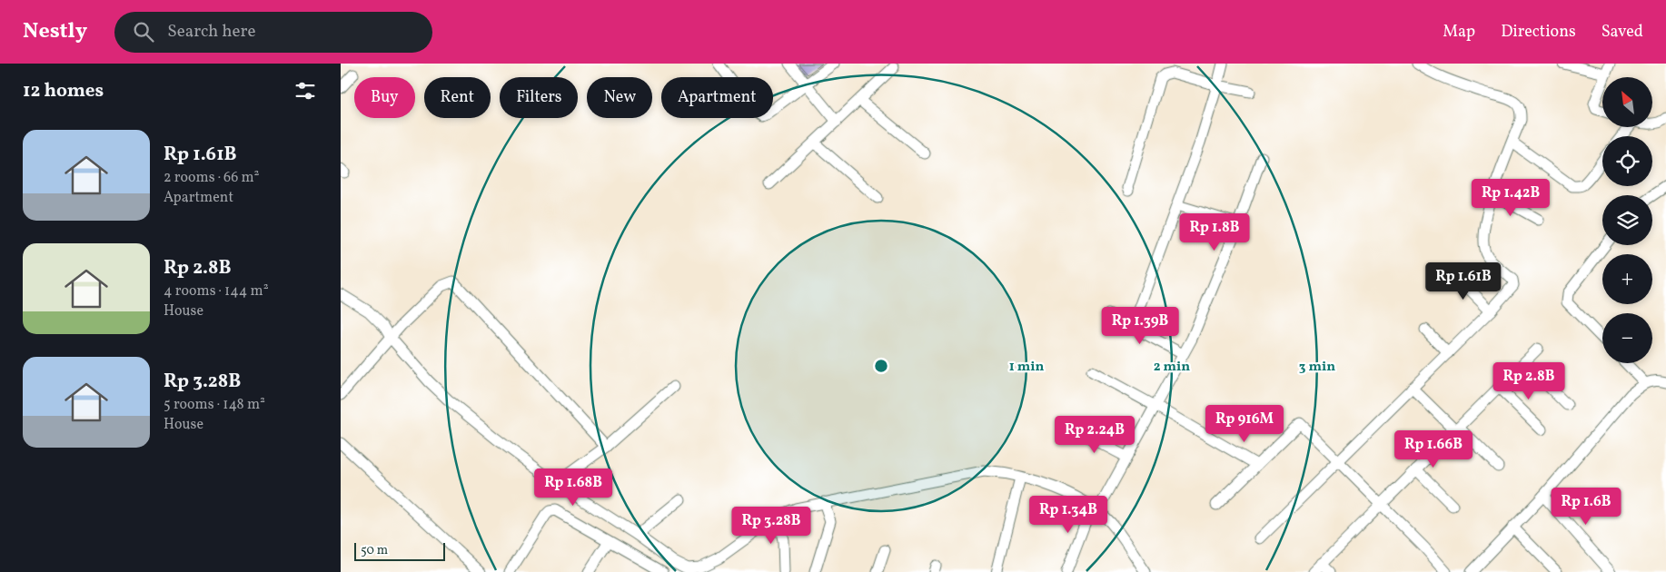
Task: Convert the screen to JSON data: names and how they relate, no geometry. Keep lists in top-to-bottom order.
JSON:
{
  "scale_bar": "50 m",
  "north": "top left",
  "page": {
    "header": "Nestly",
    "search": "Search here",
    "nav": ["Map", "Directions", "Saved"],
    "heading": "12 homes",
    "map_buttons": ["+", "−"],
    "chip": [
      "Buy",
      "Rent",
      "Filters",
      "New",
      "Apartment"
    ],
    "list": [
      {
        "name": "Rp 1.61B",
        "note": "2 rooms · 66 m² · Apartment"
      },
      {
        "name": "Rp 2.8B",
        "note": "4 rooms · 144 m² · House"
      },
      {
        "name": "Rp 3.28B",
        "note": "5 rooms · 148 m² · House"
      }
    ],
    "price": [
      "Rp 1.42B",
      "Rp 1.8B",
      "Rp 1.61B",
      "Rp 1.39B",
      "Rp 2.8B",
      "Rp 916M",
      "Rp 2.24B",
      "Rp 1.66B",
      "Rp 1.68B",
      "Rp 1.6B",
      "Rp 1.34B",
      "Rp 3.28B"
    ],
    "scale": "50 m"
  },
  "rings": ["1 min", "2 min", "3 min"]
}
